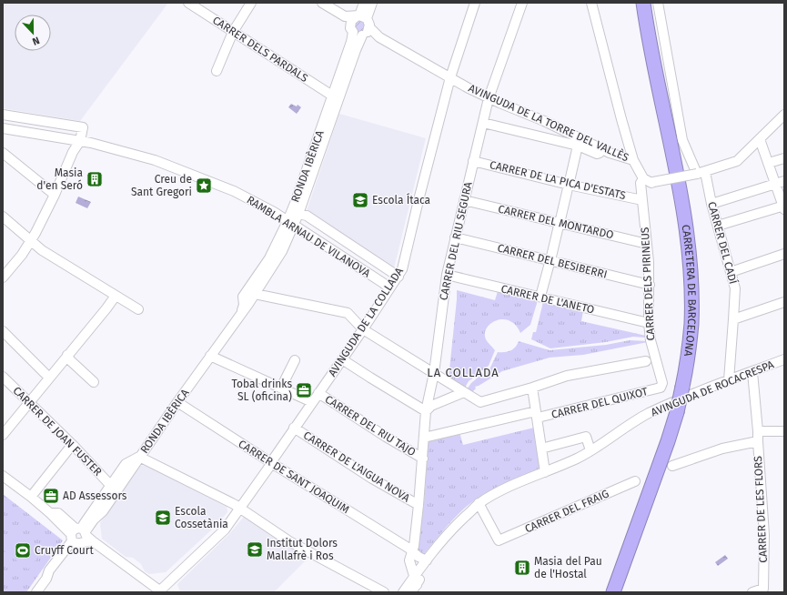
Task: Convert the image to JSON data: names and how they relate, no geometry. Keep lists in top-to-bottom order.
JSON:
{
  "streets": {
    "highway": ["CARRETERA DE BARCELONA"],
    "street": [
      "CARRER DELS PARDALS",
      "AVINGUDA DE LA TORRE DEL VALLÈS",
      "RONDA IBÈRICA",
      "CARRER DE LA PICA D'ESTATS",
      "CARRER DEL MONTARDO",
      "RAMBLA ARNAU DE VILANOVA",
      "CARRER DEL RIU SEGURA",
      "CARRER DEL CADÍ",
      "CARRER DEL BESIBERRI",
      "CARRER DELS PIRINEUS",
      "CARRER DE L'ANETO",
      "AVINGUDA DE LA COLLADA",
      "AVINGUDA DE ROCACRESPA",
      "CARRER DEL QUIXOT",
      "CARRER DEL RIU TAJO",
      "CARRER DE JOAN FUSTER",
      "CARRER DE L'AIGUA NOVA",
      "CARRER DE SANT JOAQUIM",
      "CARRER DE LES FLORS",
      "CARRER DEL FRAIG"
    ]
  },
  "crossings": [
    ["CARRER DELS PARDALS", "RONDA IBÈRICA"],
    ["AVINGUDA DE LA TORRE DEL VALLÈS", "RONDA IBÈRICA"],
    ["AVINGUDA DE LA TORRE DEL VALLÈS", "CARRER DEL RIU SEGURA"],
    ["AVINGUDA DE LA TORRE DEL VALLÈS", "CARRER DELS PIRINEUS"],
    ["AVINGUDA DE LA TORRE DEL VALLÈS", "AVINGUDA DE LA COLLADA"],
    ["RONDA IBÈRICA", "RAMBLA ARNAU DE VILANOVA"],
    ["RONDA IBÈRICA", "CARRER DEL RIU TAJO"],
    ["RONDA IBÈRICA", "CARRER DE JOAN FUSTER"],
    ["RONDA IBÈRICA", "CARRER DE SANT JOAQUIM"],
    ["CARRER DE LA PICA D'ESTATS", "CARRER DEL RIU SEGURA"],
    ["CARRER DE LA PICA D'ESTATS", "CARRER DELS PIRINEUS"],
    ["CARRER DEL MONTARDO", "CARRER DEL RIU SEGURA"],
    ["CARRER DEL MONTARDO", "CARRER DELS PIRINEUS"],
    ["RAMBLA ARNAU DE VILANOVA", "AVINGUDA DE LA COLLADA"],
    ["CARRER DEL RIU SEGURA", "CARRER DEL BESIBERRI"],
    ["CARRER DEL RIU SEGURA", "CARRER DE L'ANETO"],
    ["CARRER DEL RIU SEGURA", "AVINGUDA DE ROCACRESPA"],
    ["CARRER DEL RIU SEGURA", "CARRER DEL QUIXOT"],
    ["CARRER DEL RIU SEGURA", "CARRER DEL RIU TAJO"],
    ["CARRER DEL RIU SEGURA", "CARRER DE L'AIGUA NOVA"],
    ["CARRER DEL RIU SEGURA", "CARRER DE SANT JOAQUIM"],
    ["CARRER DEL CADÍ", "AVINGUDA DE ROCACRESPA"],
    ["CARRER DEL BESIBERRI", "CARRER DELS PIRINEUS"],
    ["CARRER DELS PIRINEUS", "CARRER DE L'ANETO"],
    ["CARRER DELS PIRINEUS", "CARRER DEL QUIXOT"],
    ["AVINGUDA DE LA COLLADA", "CARRER DEL RIU TAJO"],
    ["AVINGUDA DE LA COLLADA", "CARRER DE L'AIGUA NOVA"],
    ["AVINGUDA DE LA COLLADA", "CARRER DE SANT JOAQUIM"],
    ["AVINGUDA DE ROCACRESPA", "CARRER DE SANT JOAQUIM"],
    ["AVINGUDA DE ROCACRESPA", "CARRER DEL FRAIG"]
  ],
  "districts": ["LA COLLADA"],
  "places": {
    "building": ["Masia d'en Seró", "Masia del Pau de l'Hostal"],
    "place": ["Creu de Sant Gregori"],
    "school or university": ["Escola Ítaca", "Escola Cossetània", "Institut Dolors Mallafrè i Ros"],
    "office": ["Tobal drinks SL (oficina)", "AD Assessors"],
    "sports": ["Cruyff Court"]
  },
  "north": "bottom"
}
